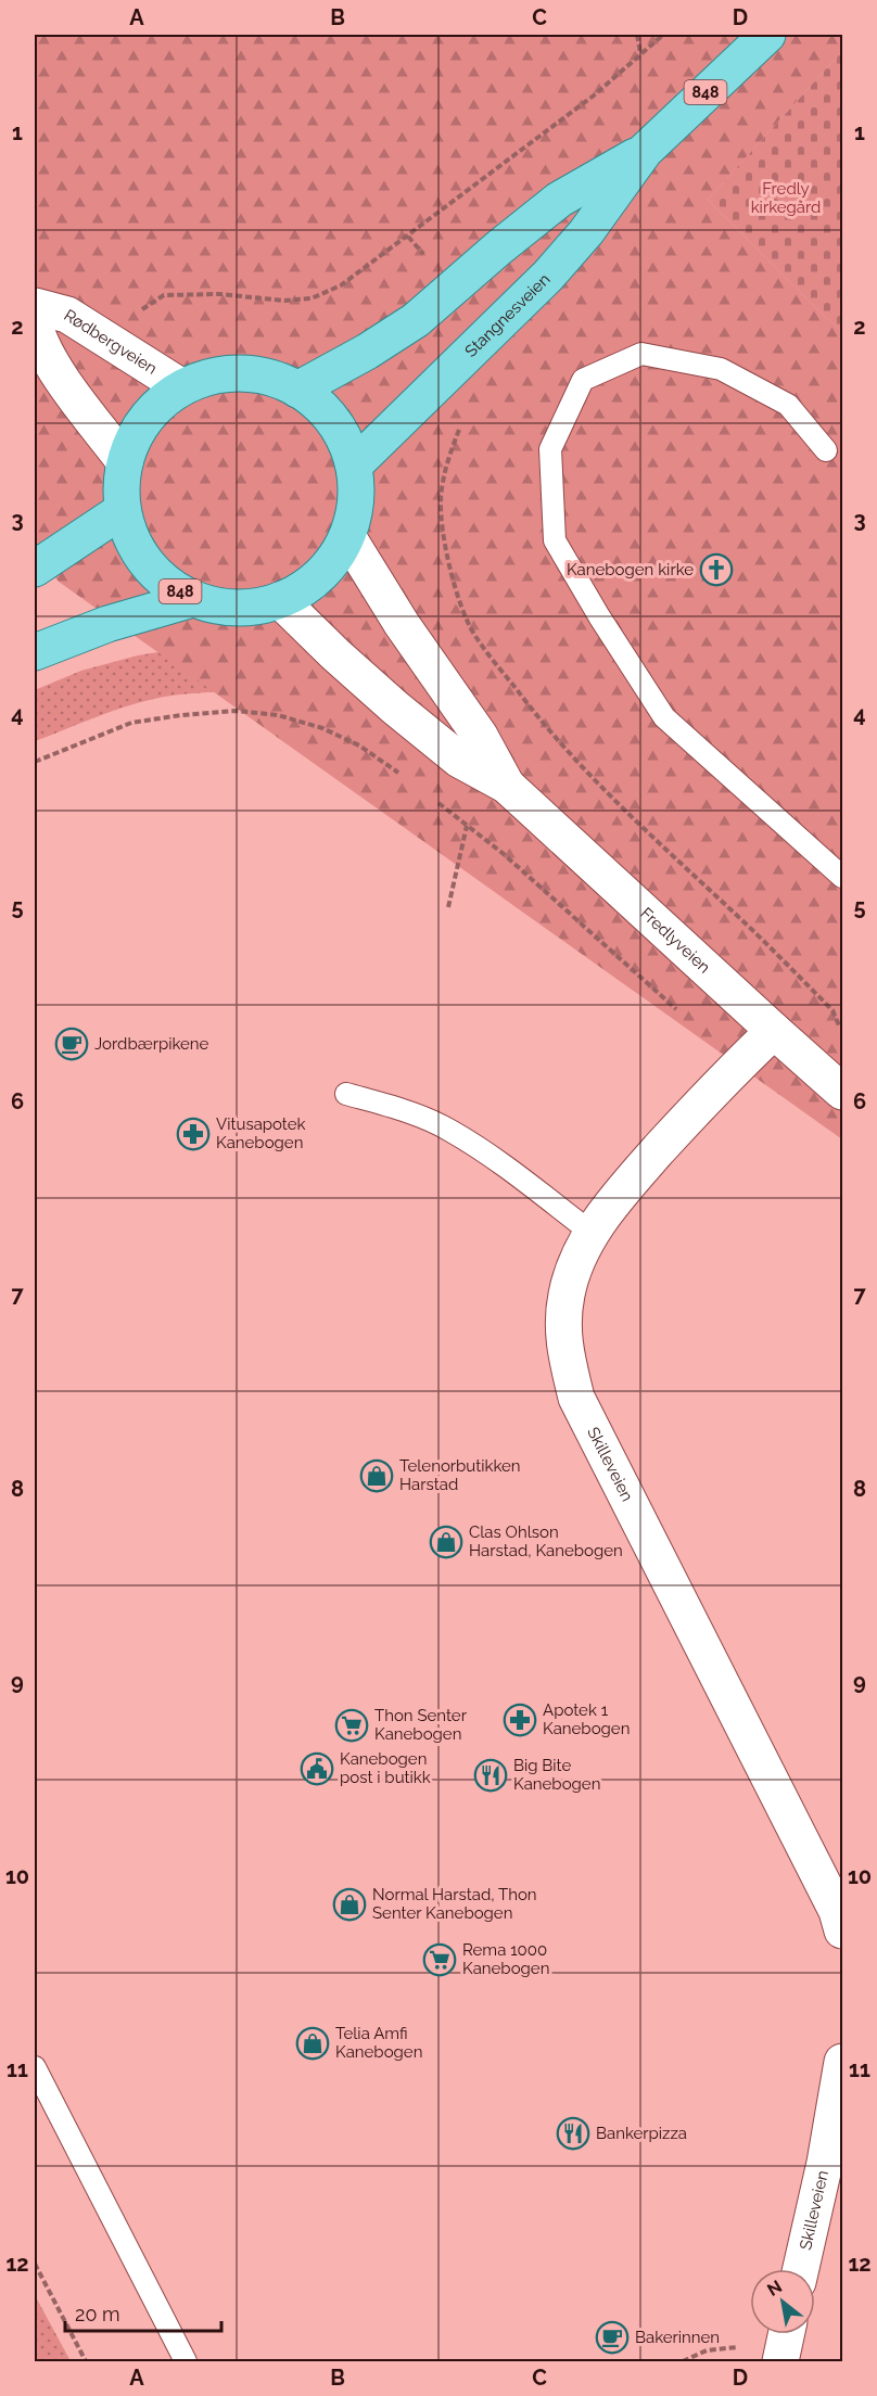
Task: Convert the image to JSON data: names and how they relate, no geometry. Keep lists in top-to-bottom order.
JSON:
{
  "streets": {
    "main road": ["848", "Stangnesveien"],
    "street": ["Rødbergveien", "Fredlyveien", "Skilleveien"]
  },
  "crossings": [
    ["848", "Stangnesveien"],
    ["848", "Rødbergveien"],
    ["848", "Fredlyveien"],
    ["Fredlyveien", "Skilleveien"]
  ],
  "parks": ["Fredly kirkegård"],
  "places": {
    "church": ["Kanebogen kirke"],
    "cafe": ["Jordbærpikene", "Bakerinnen"],
    "pharmacy": ["Vitusapotek Kanebogen", "Apotek 1 Kanebogen"],
    "shop": [
      "Telenorbutikken Harstad",
      "Clas Ohlson Harstad, Kanebogen",
      "Normal Harstad, Thon Senter Kanebogen",
      "Telia Amfi Kanebogen"
    ],
    "supermarket": ["Thon Senter Kanebogen", "Rema 1000 Kanebogen"],
    "public building": ["Kanebogen post i butikk"],
    "restaurant": ["Big Bite Kanebogen", "Bankerpizza"]
  },
  "scale_bar": "20 m",
  "north": "top left",
  "grid": {
    "columns": [
      "A",
      "B",
      "C",
      "D"
    ],
    "rows": [
      "1",
      "2",
      "3",
      "4",
      "5",
      "6",
      "7",
      "8",
      "9",
      "10",
      "11",
      "12"
    ]
  }
}
